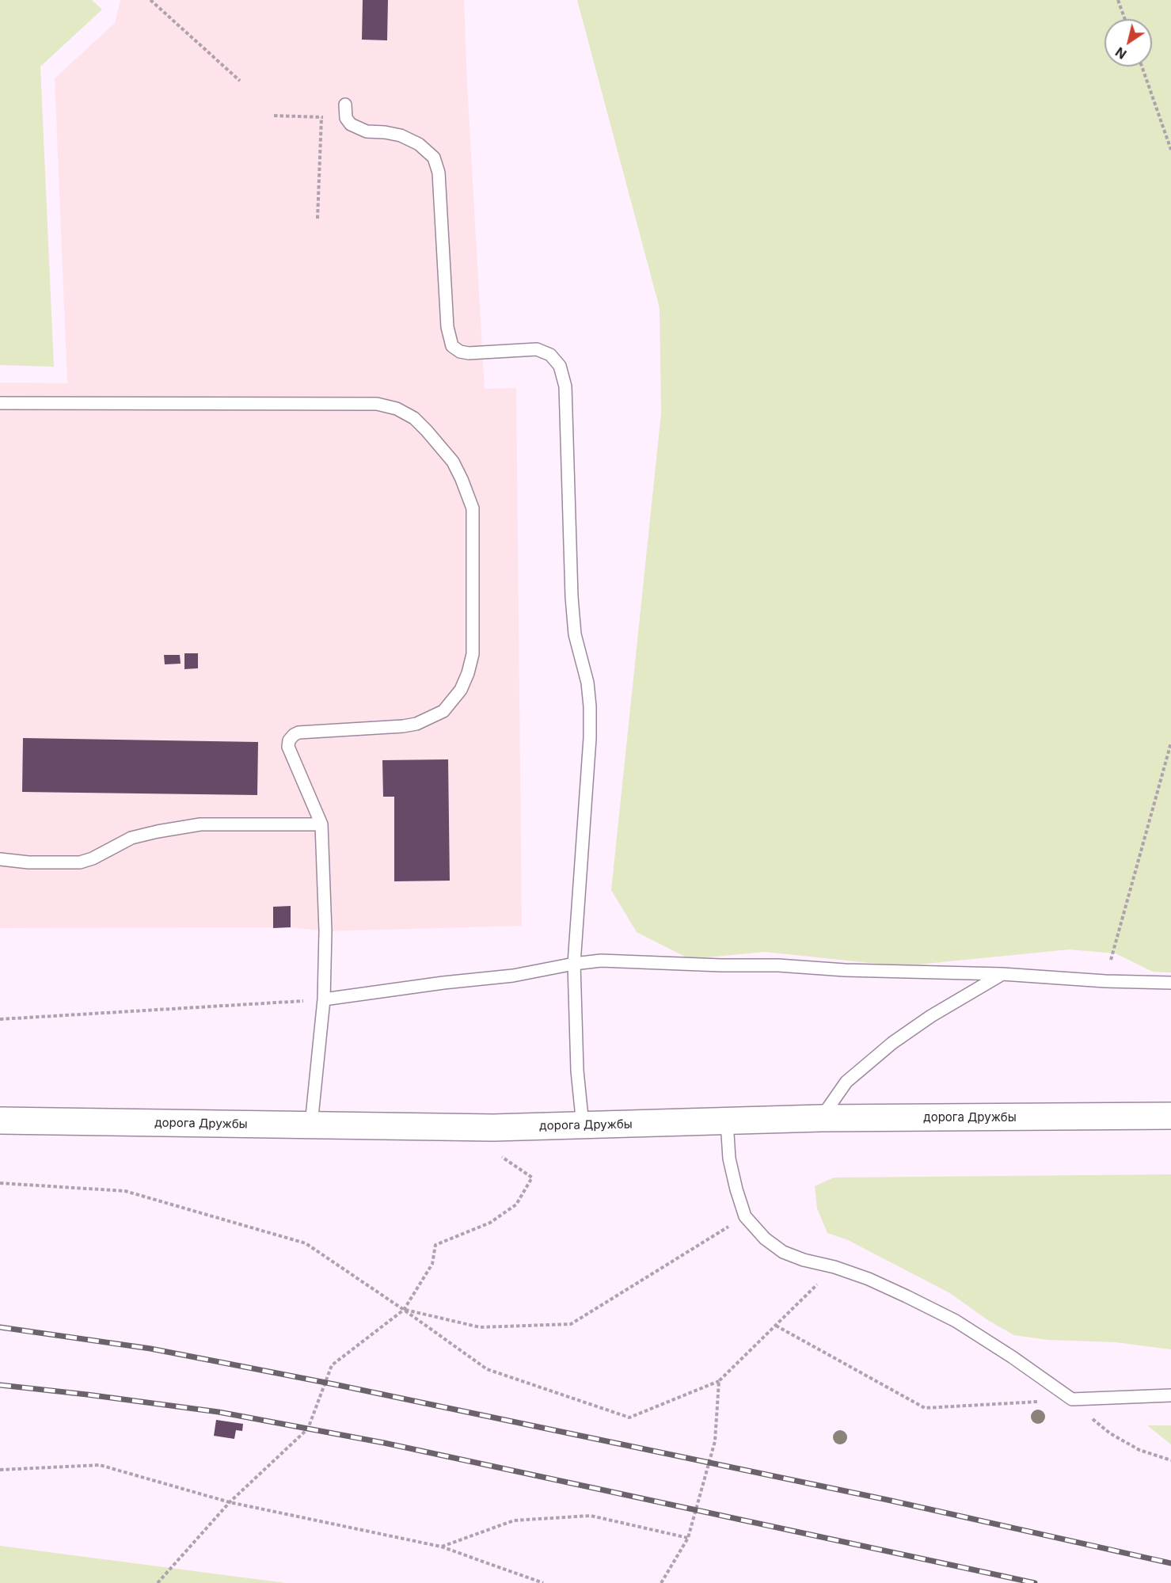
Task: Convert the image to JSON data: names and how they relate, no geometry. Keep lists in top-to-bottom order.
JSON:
{
  "streets": {
    "main road": ["дорога Дружбы"]
  },
  "north": "bottom left"
}
